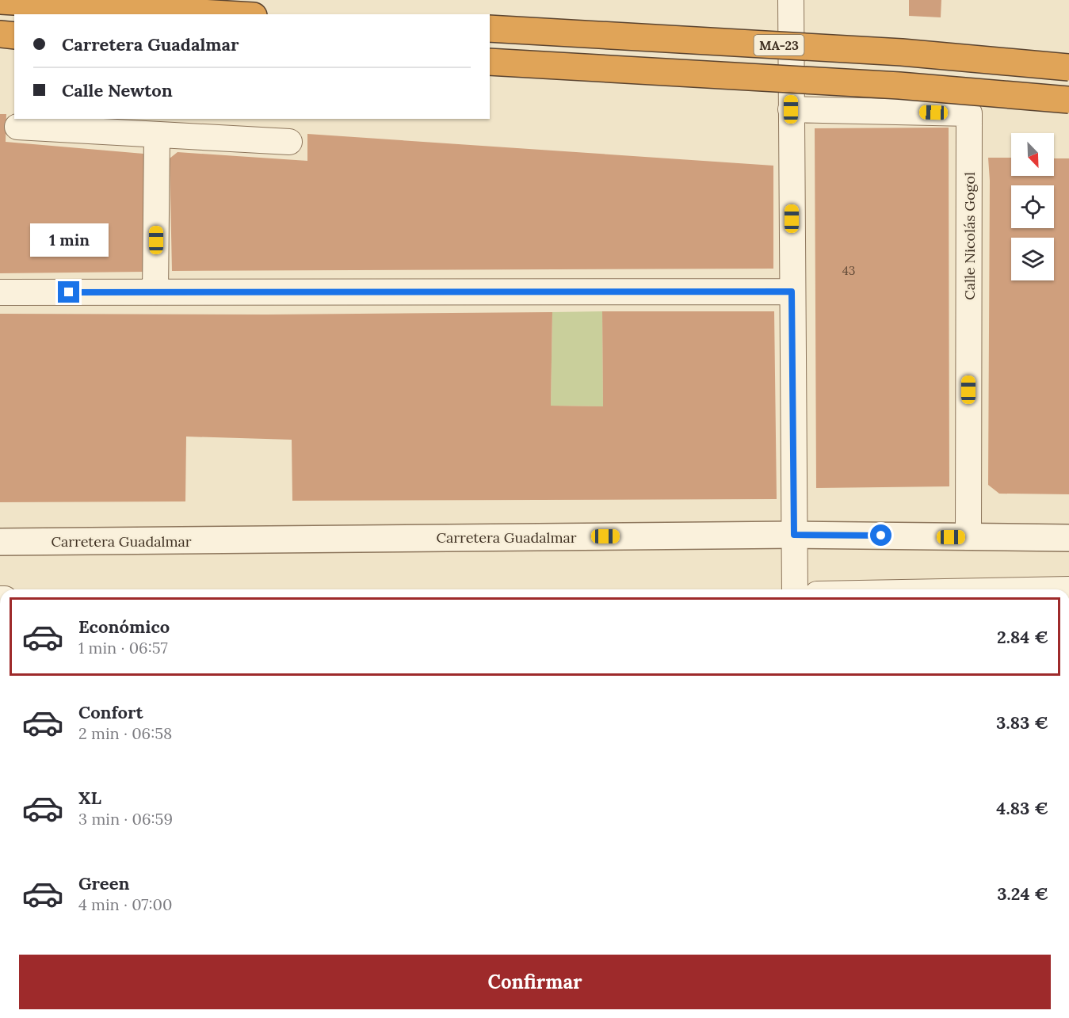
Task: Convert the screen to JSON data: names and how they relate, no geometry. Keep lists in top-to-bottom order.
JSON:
{
  "streets": {
    "highway": ["MA-23"],
    "street": ["Calle Nicolás Gogol", "Carretera Guadalmar"]
  },
  "crossings": [
    ["Calle Nicolás Gogol", "Carretera Guadalmar"]
  ],
  "house_numbers": ["43"],
  "north": "bottom right",
  "page": {
    "banner": ["Carretera Guadalmar", "Calle Newton"],
    "bubble": "1 min",
    "list": [
      {
        "name": "Económico",
        "note": "1 min · 06:57",
        "value": "2.84 €"
      },
      {
        "name": "Confort",
        "note": "2 min · 06:58",
        "value": "3.83 €"
      },
      {
        "name": "XL",
        "note": "3 min · 06:59",
        "value": "4.83 €"
      },
      {
        "name": "Green",
        "note": "4 min · 07:00",
        "value": "3.24 €"
      }
    ],
    "buttons": "Confirmar"
  }
}
